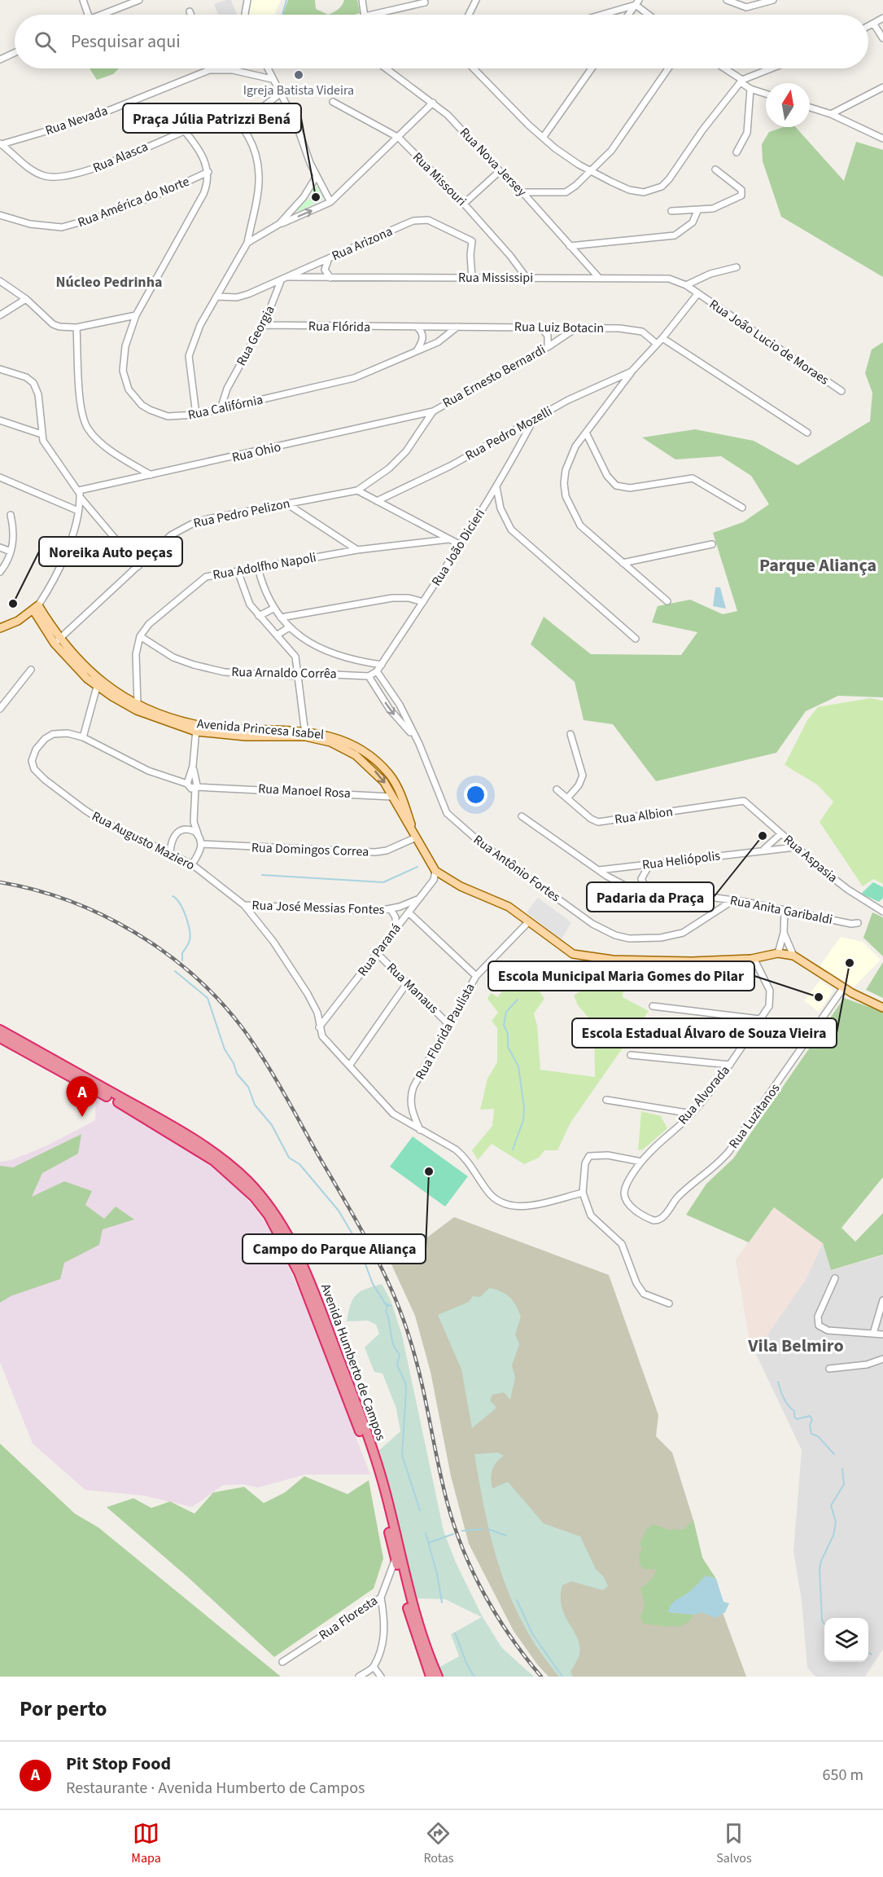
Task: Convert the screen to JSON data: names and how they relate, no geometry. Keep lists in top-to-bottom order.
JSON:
{
  "streets": {
    "highway": ["Avenida Humberto de Campos"],
    "main road": ["Avenida Princesa Isabel"],
    "street": [
      "Rua Nevada",
      "Rua Alasca",
      "Rua Nova Jersey",
      "Rua Missouri",
      "Rua América do Norte",
      "Rua Arizona",
      "Rua Mississipi",
      "Rua Flórida",
      "Rua Luiz Botacin",
      "Rua Georgia",
      "Rua João Lucio de Moraes",
      "Rua Ernesto Bernardi",
      "Rua Califórnia",
      "Rua Pedro Mozelli",
      "Rua Ohio",
      "Rua Pedro Pelizon",
      "Rua João Dicieri",
      "Rua Adolfho Napoli",
      "Rua Arnaldo Corrêa",
      "Rua Manoel Rosa",
      "Rua Albion",
      "Rua Augusto Maziero",
      "Rua Domingos Correa",
      "Rua Aspasia",
      "Rua Heliópolis",
      "Rua Antônio Fortes",
      "Rua José Messias Fontes",
      "Rua Anita Garibaldi",
      "Rua Paraná",
      "Rua Manaus",
      "Rua Florida Paulista",
      "Rua Alvorada",
      "Rua Luzitanos",
      "Rua Floresta"
    ]
  },
  "crossings": [
    ["Rua Nevada", "Rua Alasca"],
    ["Rua Nova Jersey", "Rua Mississipi"],
    ["Rua Missouri", "Rua Mississipi"],
    ["Rua América do Norte", "Rua Califórnia"],
    ["Rua Arizona", "Rua Mississipi"],
    ["Rua Arizona", "Rua Georgia"],
    ["Rua Mississipi", "Rua João Lucio de Moraes"],
    ["Rua Mississipi", "Rua Pedro Mozelli"],
    ["Rua Flórida", "Rua Luiz Botacin"],
    ["Rua Flórida", "Rua Georgia"],
    ["Rua Flórida", "Rua Califórnia"],
    ["Rua Luiz Botacin", "Rua Ernesto Bernardi"],
    ["Rua Luiz Botacin", "Rua Califórnia"],
    ["Rua Luiz Botacin", "Rua Pedro Mozelli"],
    ["Rua Georgia", "Rua Califórnia"],
    ["Rua João Lucio de Moraes", "Rua Pedro Mozelli"],
    ["Rua Ernesto Bernardi", "Rua Ohio"],
    ["Rua Ernesto Bernardi", "Rua Pedro Pelizon"],
    ["Rua Pedro Mozelli", "Rua João Dicieri"],
    ["Rua Pedro Pelizon", "Avenida Princesa Isabel"],
    ["Rua João Dicieri", "Rua Antônio Fortes"],
    ["Rua Adolfho Napoli", "Rua Arnaldo Corrêa"],
    ["Avenida Princesa Isabel", "Rua Manoel Rosa"],
    ["Avenida Princesa Isabel", "Rua Domingos Correa"],
    ["Avenida Princesa Isabel", "Rua Paraná"],
    ["Avenida Princesa Isabel", "Rua Florida Paulista"],
    ["Avenida Princesa Isabel", "Rua Alvorada"],
    ["Avenida Princesa Isabel", "Rua Luzitanos"],
    ["Rua Manoel Rosa", "Rua Augusto Maziero"],
    ["Rua Albion", "Rua Aspasia"],
    ["Rua Augusto Maziero", "Rua Domingos Correa"],
    ["Rua Augusto Maziero", "Rua José Messias Fontes"],
    ["Rua Augusto Maziero", "Rua Paraná"],
    ["Rua Augusto Maziero", "Rua Florida Paulista"],
    ["Rua Aspasia", "Rua Heliópolis"],
    ["Rua Heliópolis", "Rua Anita Garibaldi"],
    ["Rua Antônio Fortes", "Rua Anita Garibaldi"],
    ["Rua José Messias Fontes", "Rua Paraná"],
    ["Rua Paraná", "Rua Manaus"],
    ["Rua Manaus", "Rua Florida Paulista"],
    ["Rua Alvorada", "Rua Luzitanos"],
    ["Avenida Humberto de Campos", "Rua Floresta"]
  ],
  "districts": ["Núcleo Pedrinha", "Parque Aliança", "Vila Belmiro"],
  "places": [
    "Igreja Batista Videira",
    "Praça Júlia Patrizzi Bená",
    "Noreika Auto peças",
    "Padaria da Praça",
    "Escola Estadual Álvaro de Souza Vieira",
    "Escola Municipal Maria Gomes do Pilar",
    "Campo do Parque Aliança"
  ],
  "north": "top",
  "page": {
    "search": "Pesquisar aqui",
    "pins": "A",
    "heading": "Por perto",
    "list": [
      {
        "mark": "A",
        "name": "Pit Stop Food",
        "note": "Restaurante · Avenida Humberto de Campos",
        "value": "650 m"
      }
    ],
    "nav": ["Mapa", "Rotas", "Salvos"]
  }
}
